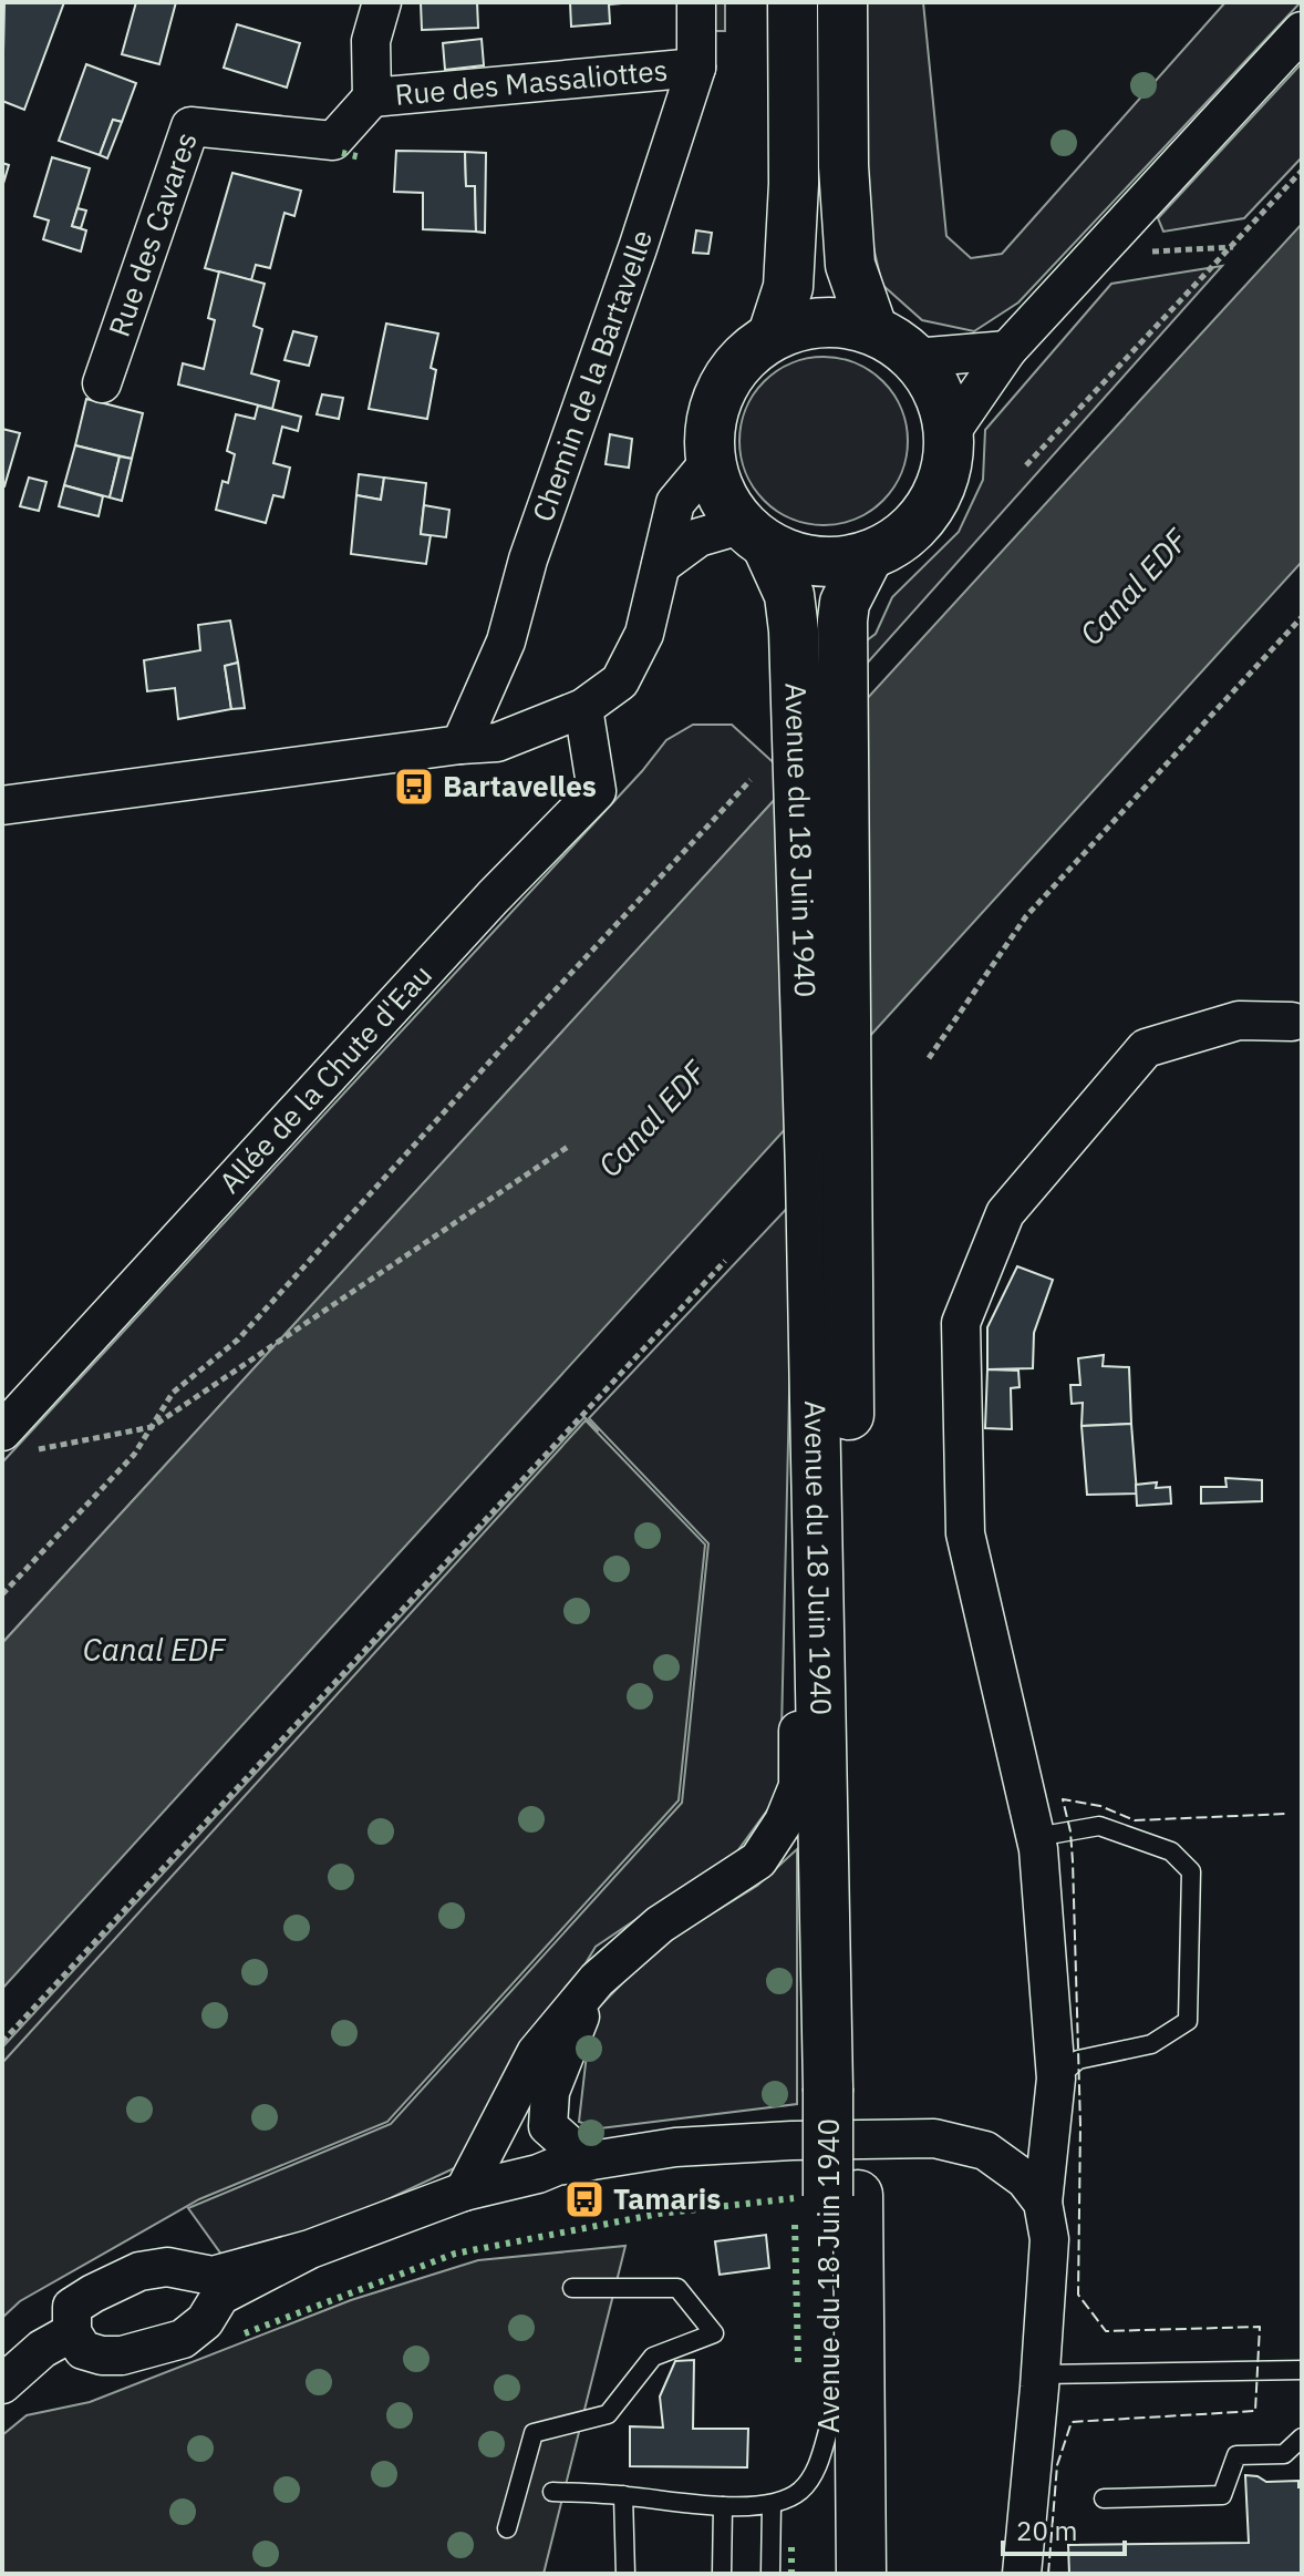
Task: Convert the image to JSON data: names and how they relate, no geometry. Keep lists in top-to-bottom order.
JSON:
{
  "streets": {
    "main road": ["Avenue du 18 Juin 1940"],
    "street": [
      "Rue des Massaliottes",
      "Rue des Cavares",
      "Chemin de la Bartavelle",
      "Allée de la Chute d'Eau"
    ]
  },
  "crossings": [
    ["Rue des Massaliottes", "Rue des Cavares"],
    ["Rue des Massaliottes", "Chemin de la Bartavelle"]
  ],
  "water": ["Canal EDF"],
  "places": {
    "bus stop": ["Bartavelles", "Tamaris"]
  },
  "scale_bar": "20 m"
}
